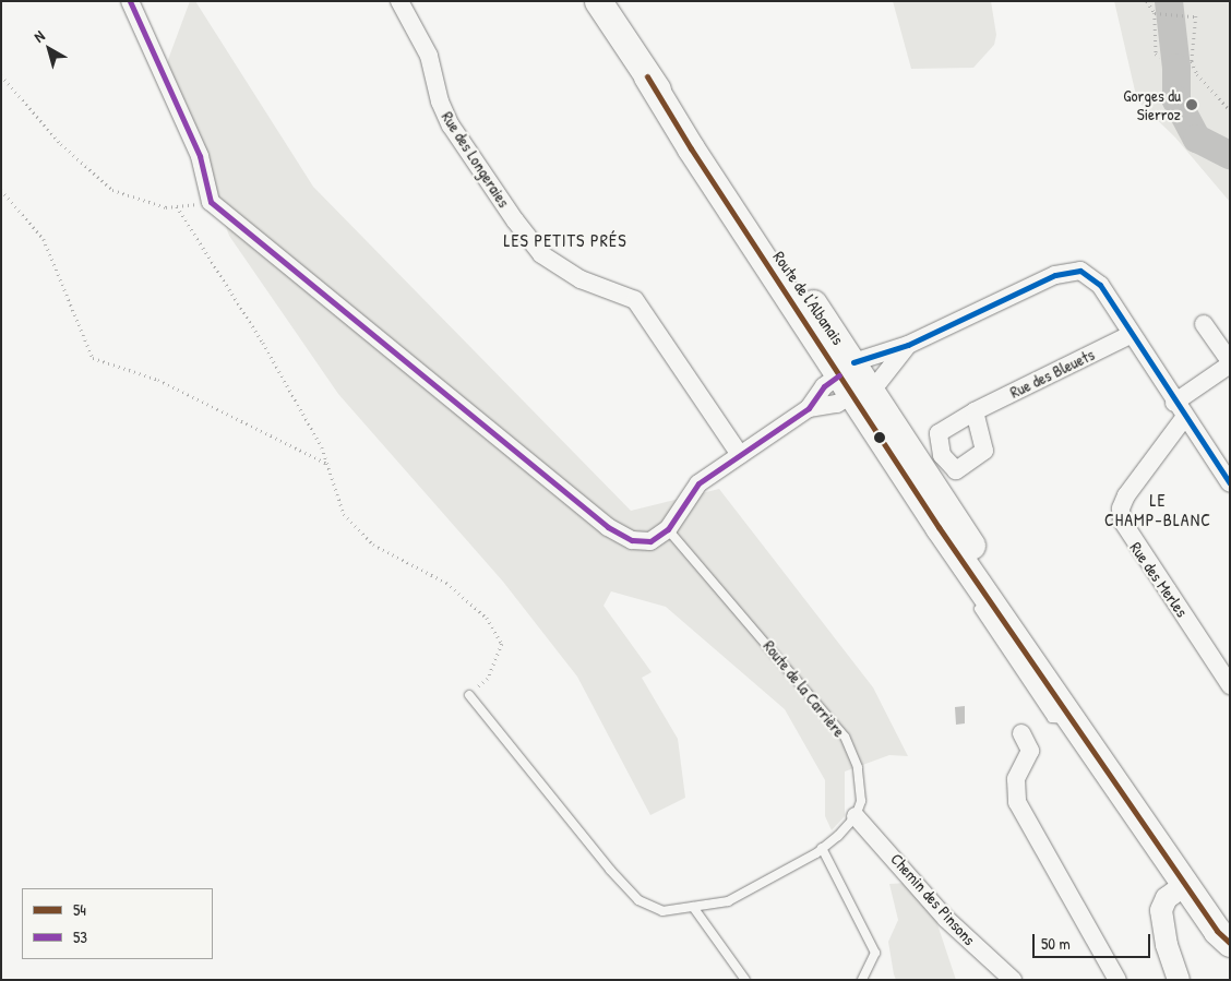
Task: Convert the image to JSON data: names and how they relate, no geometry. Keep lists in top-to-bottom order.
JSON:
{
  "streets": {
    "main road": ["Route de l'Albanais"],
    "street": [
      "Rue des Longeraies",
      "Rue des Bleuets",
      "Rue des Merles",
      "Chemin des Pinsons"
    ],
    "lane": ["Route de la Carrière"]
  },
  "crossings": [
    ["Route de la Carrière", "Chemin des Pinsons"]
  ],
  "districts": ["LES PETITS PRÉS", "LE CHAMP-BLANC"],
  "places": ["Gorges du Sierroz"],
  "lines": ["transit line 53", "transit line 54"],
  "legend": ["54", "53"],
  "scale_bar": "50 m",
  "north": "top left"
}
